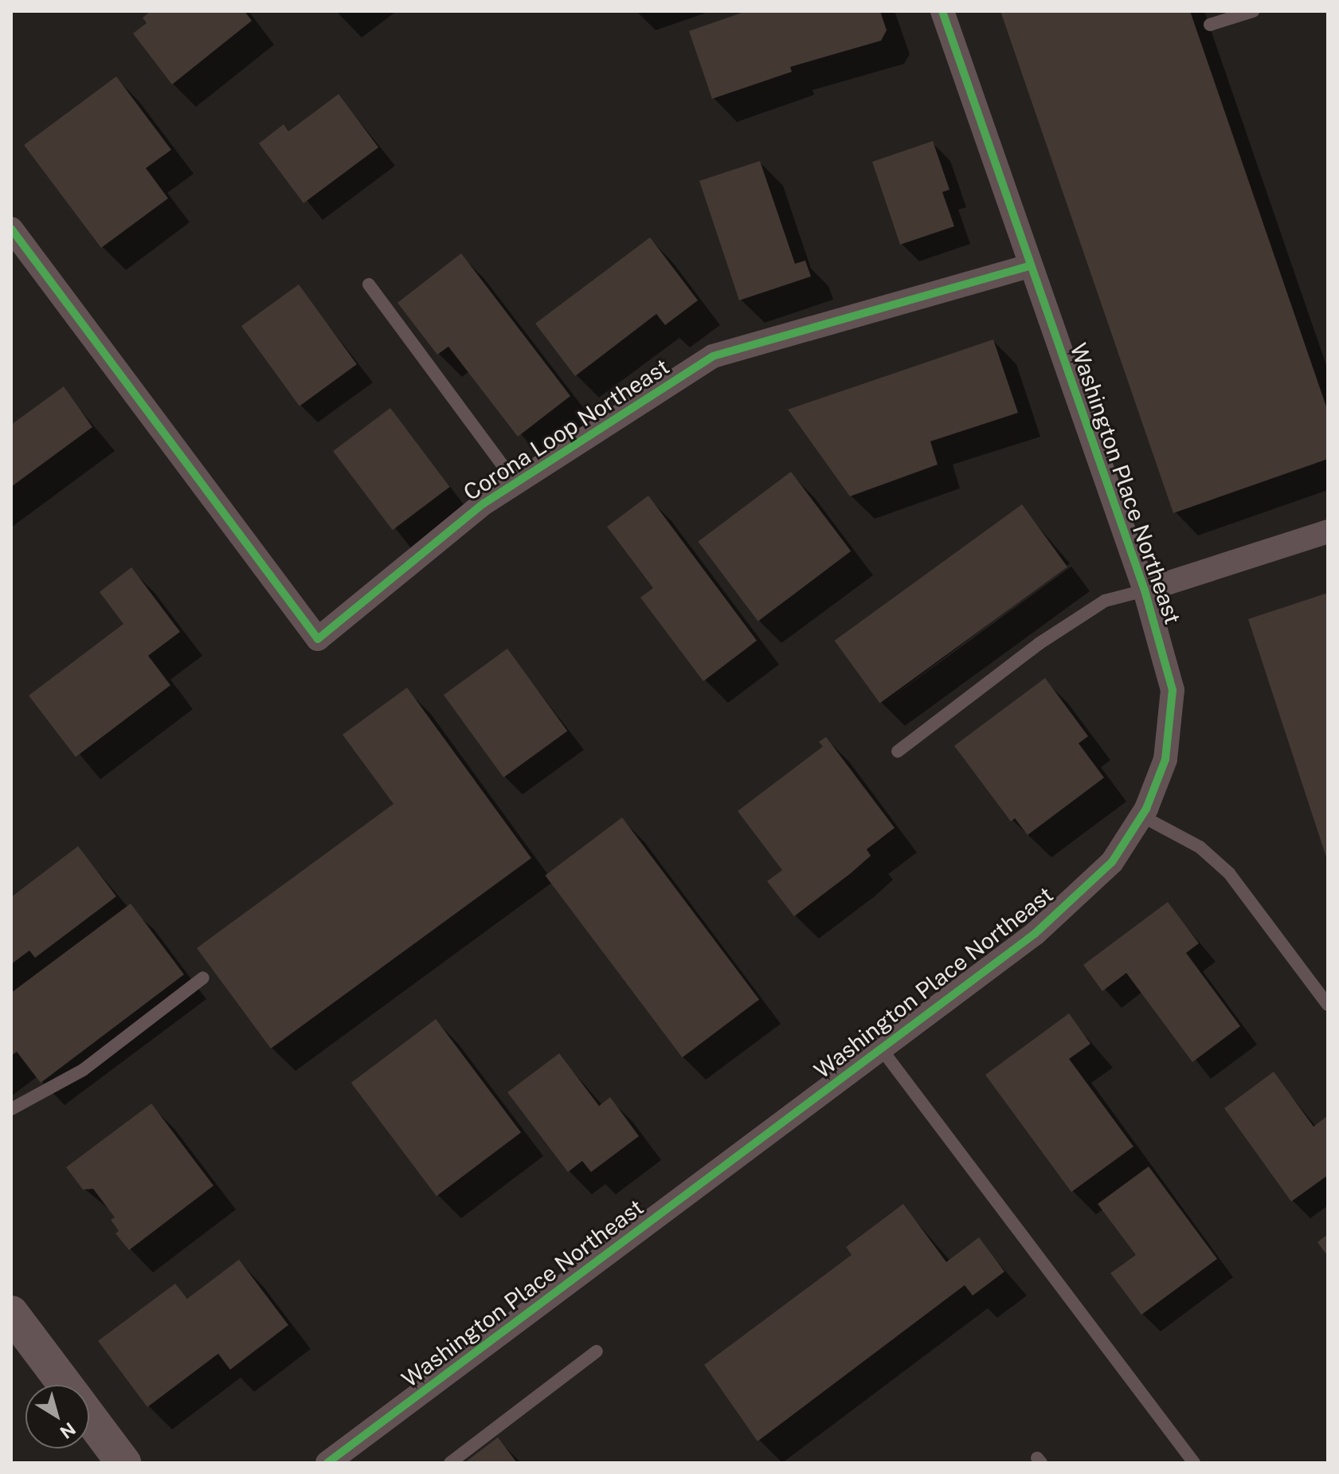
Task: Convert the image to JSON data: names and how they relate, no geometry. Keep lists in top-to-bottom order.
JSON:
{
  "streets": {
    "street": ["Corona Loop Northeast", "Washington Place Northeast"]
  },
  "crossings": [
    ["Corona Loop Northeast", "Washington Place Northeast"]
  ],
  "north": "bottom right"
}
